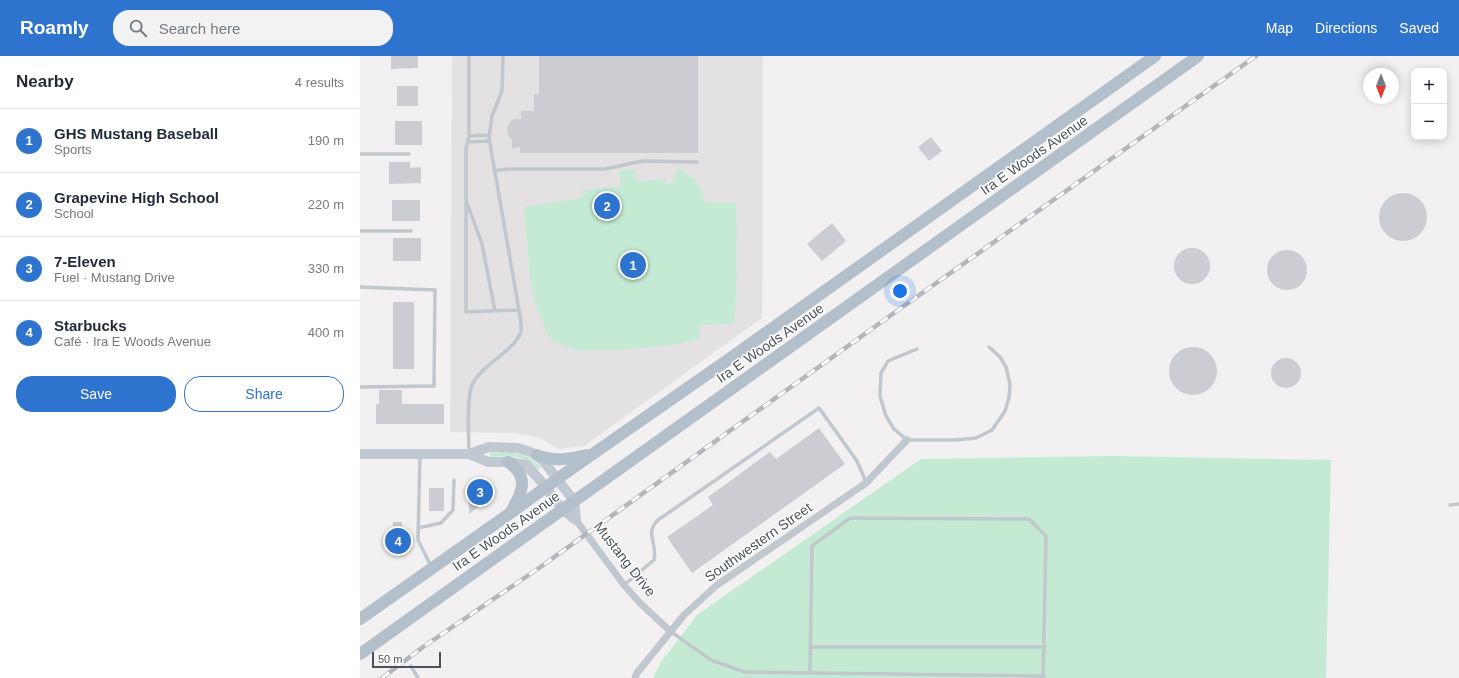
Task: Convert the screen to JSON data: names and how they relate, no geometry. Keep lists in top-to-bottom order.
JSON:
{
  "streets": {
    "main road": ["Ira E Woods Avenue", "Mustang Drive"],
    "street": ["Southwestern Street"]
  },
  "crossings": [
    ["Ira E Woods Avenue", "Mustang Drive"],
    ["Southwestern Street", "Mustang Drive"]
  ],
  "scale_bar": "50 m",
  "north": "bottom",
  "page": {
    "header": "Roamly",
    "search": "Search here",
    "nav": ["Map", "Directions", "Saved"],
    "heading": ["Nearby", "4 results"],
    "map_buttons": ["+", "−"],
    "list": [
      {
        "mark": "1",
        "name": "GHS Mustang Baseball",
        "note": "Sports",
        "value": "190 m"
      },
      {
        "mark": "2",
        "name": "Grapevine High School",
        "note": "School",
        "value": "220 m"
      },
      {
        "mark": "3",
        "name": "7-Eleven",
        "note": "Fuel · Mustang Drive",
        "value": "330 m"
      },
      {
        "mark": "4",
        "name": "Starbucks",
        "note": "Café · Ira E Woods Avenue",
        "value": "400 m"
      }
    ],
    "pins": [
      "2",
      "1",
      "3",
      "4"
    ],
    "buttons": ["Save", "Share"],
    "scale": "50 m"
  }
}
